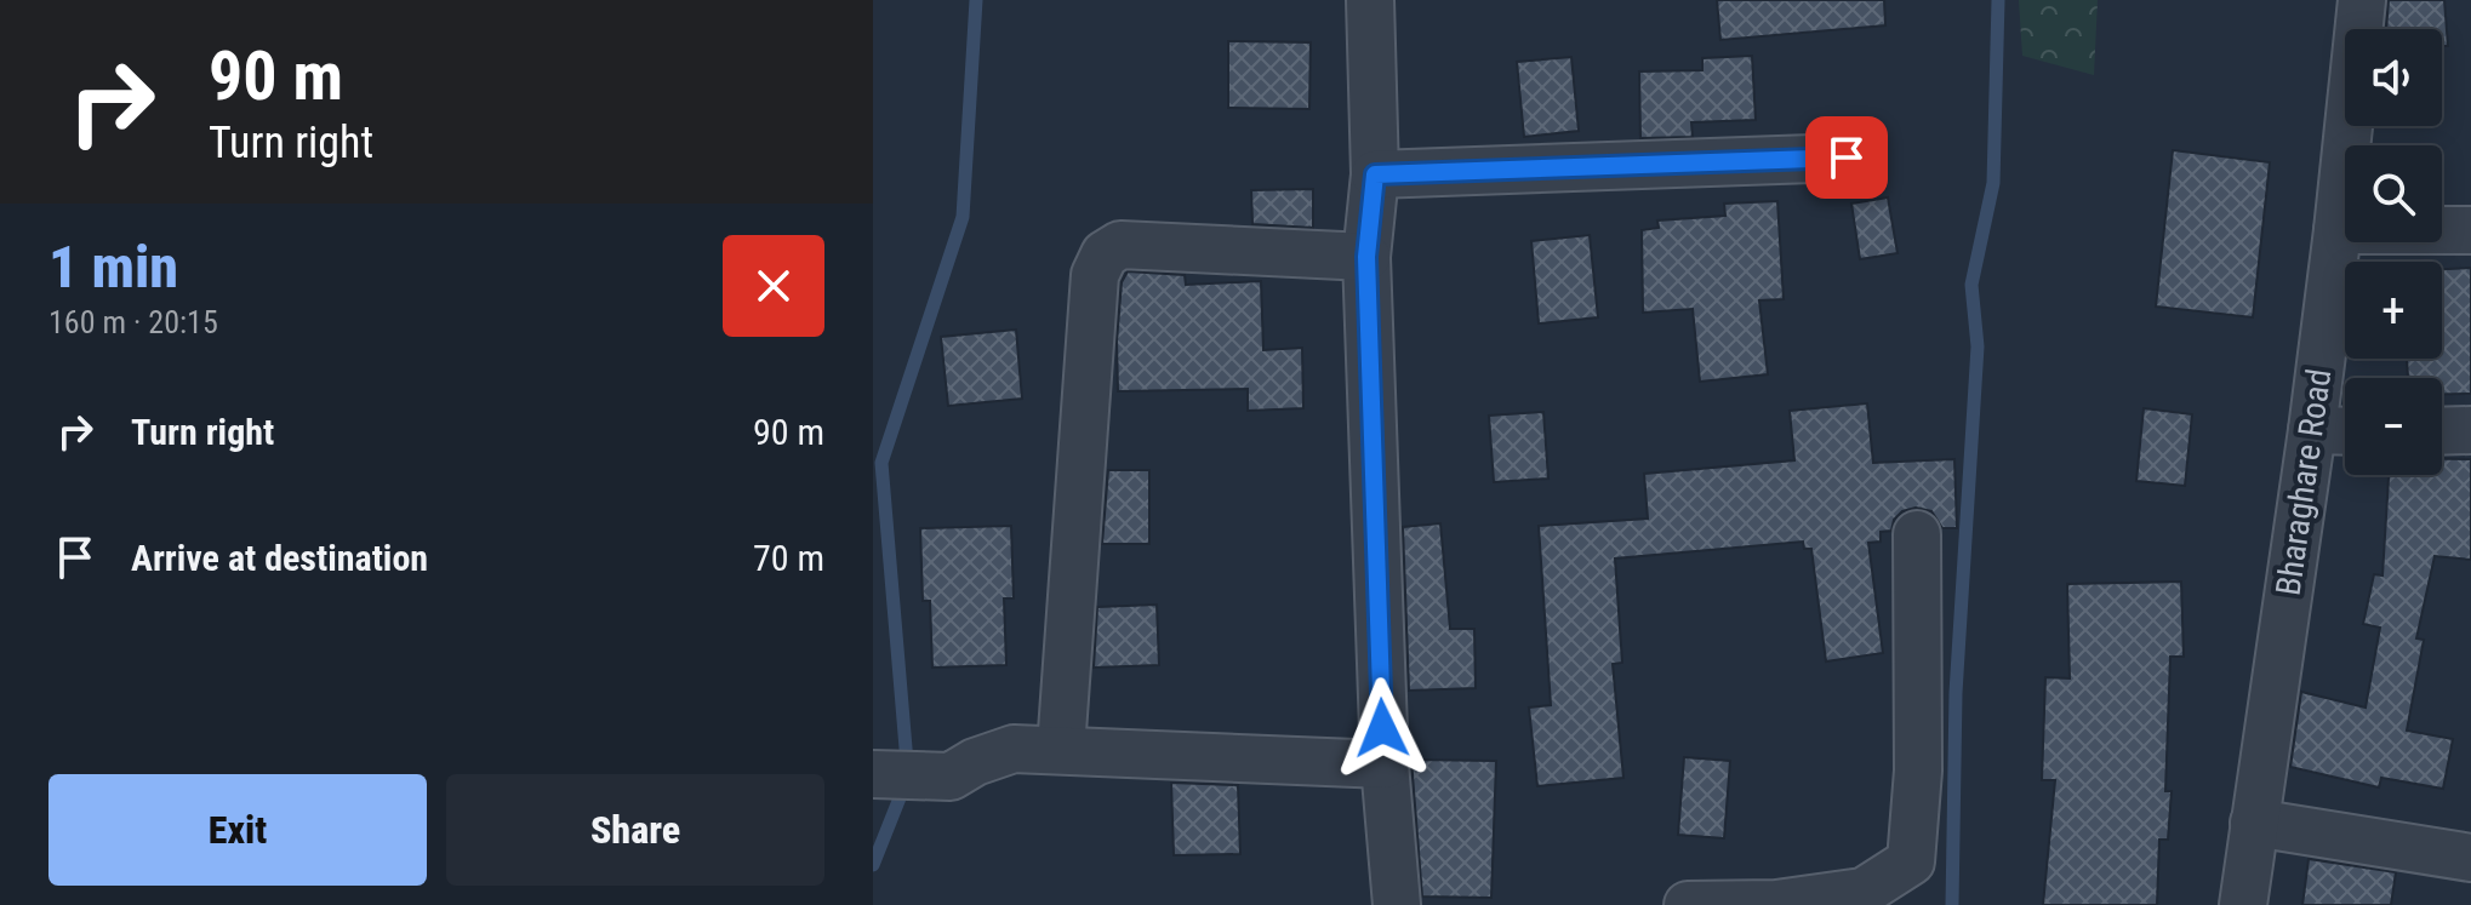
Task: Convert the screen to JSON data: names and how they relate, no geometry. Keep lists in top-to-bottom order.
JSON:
{
  "streets": {
    "street": ["Bharaghare Road"]
  },
  "page": {
    "turn": ["90 m", "Turn right"],
    "map_buttons": ["+", "−"],
    "heading": ["1 min", "160 m · 20:15"],
    "list": [
      {
        "name": "Turn right",
        "value": "90 m"
      },
      {
        "name": "Arrive at destination",
        "value": "70 m"
      }
    ],
    "buttons": ["Exit", "Share"]
  }
}
